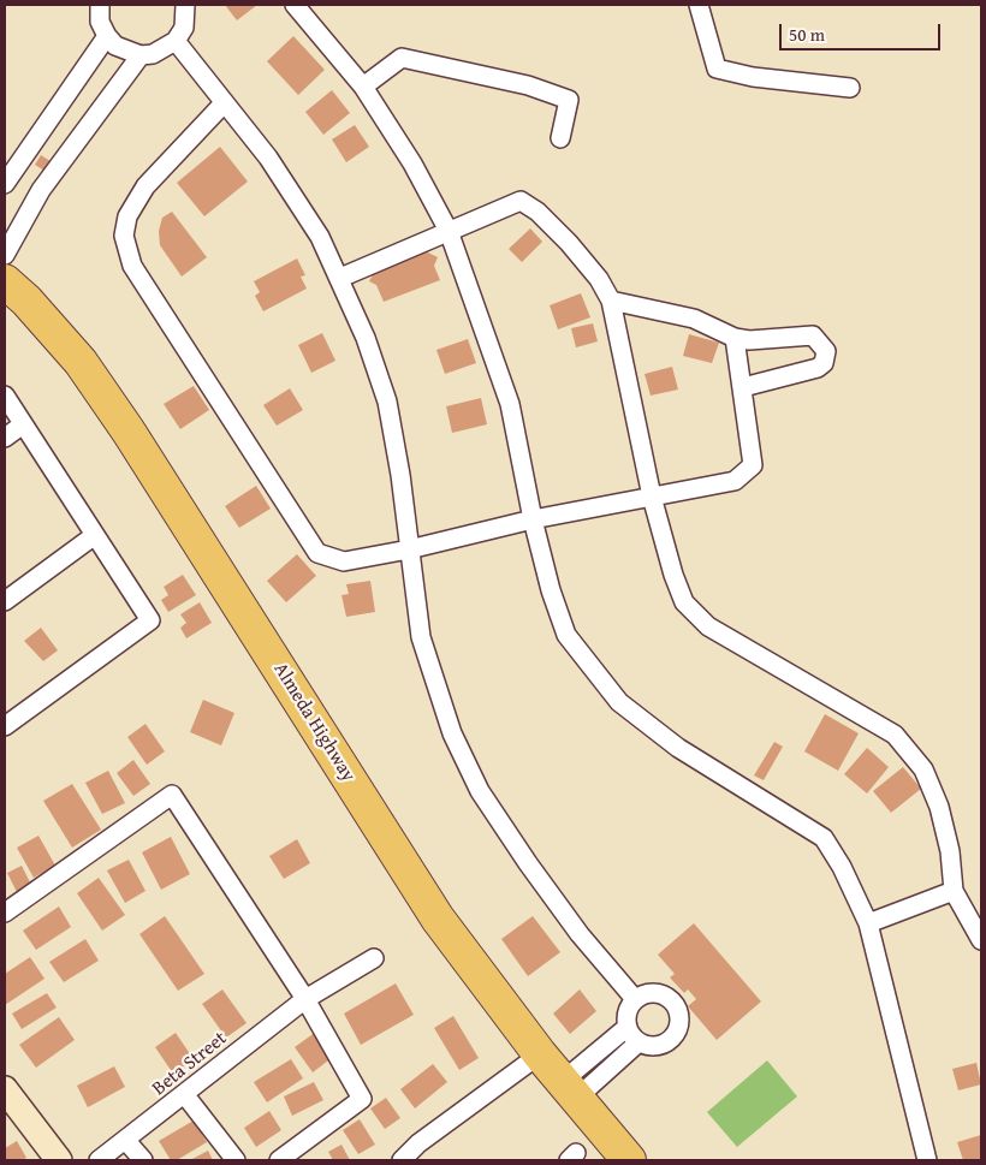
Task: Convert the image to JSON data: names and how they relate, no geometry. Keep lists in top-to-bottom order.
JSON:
{
  "streets": {
    "highway": ["Almeda Highway"],
    "street": ["Beta Street"]
  },
  "scale_bar": "50 m"
}
